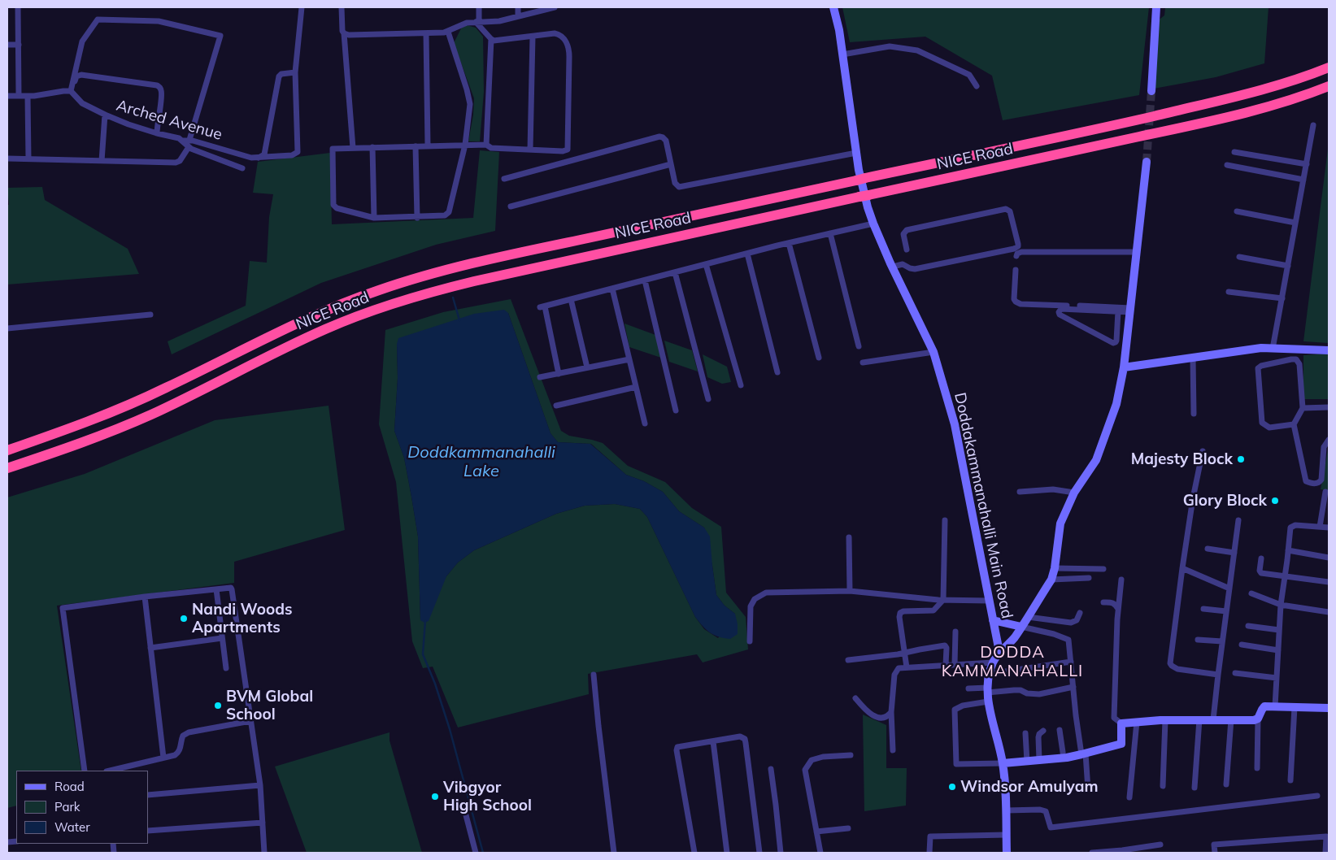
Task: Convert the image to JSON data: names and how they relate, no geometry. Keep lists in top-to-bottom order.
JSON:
{
  "streets": {
    "highway": ["NICE Road"],
    "street": ["Arched Avenue", "Doddakammanahalli Main Road"]
  },
  "districts": ["DODDA KAMMANAHALLI"],
  "water": ["Doddkammanahalli Lake"],
  "places": [
    "Majesty Block",
    "Glory Block",
    "Nandi Woods Apartments",
    "BVM Global School",
    "Windsor Amulyam",
    "Vibgyor High School"
  ],
  "legend": ["Road", "Park", "Water"]
}
